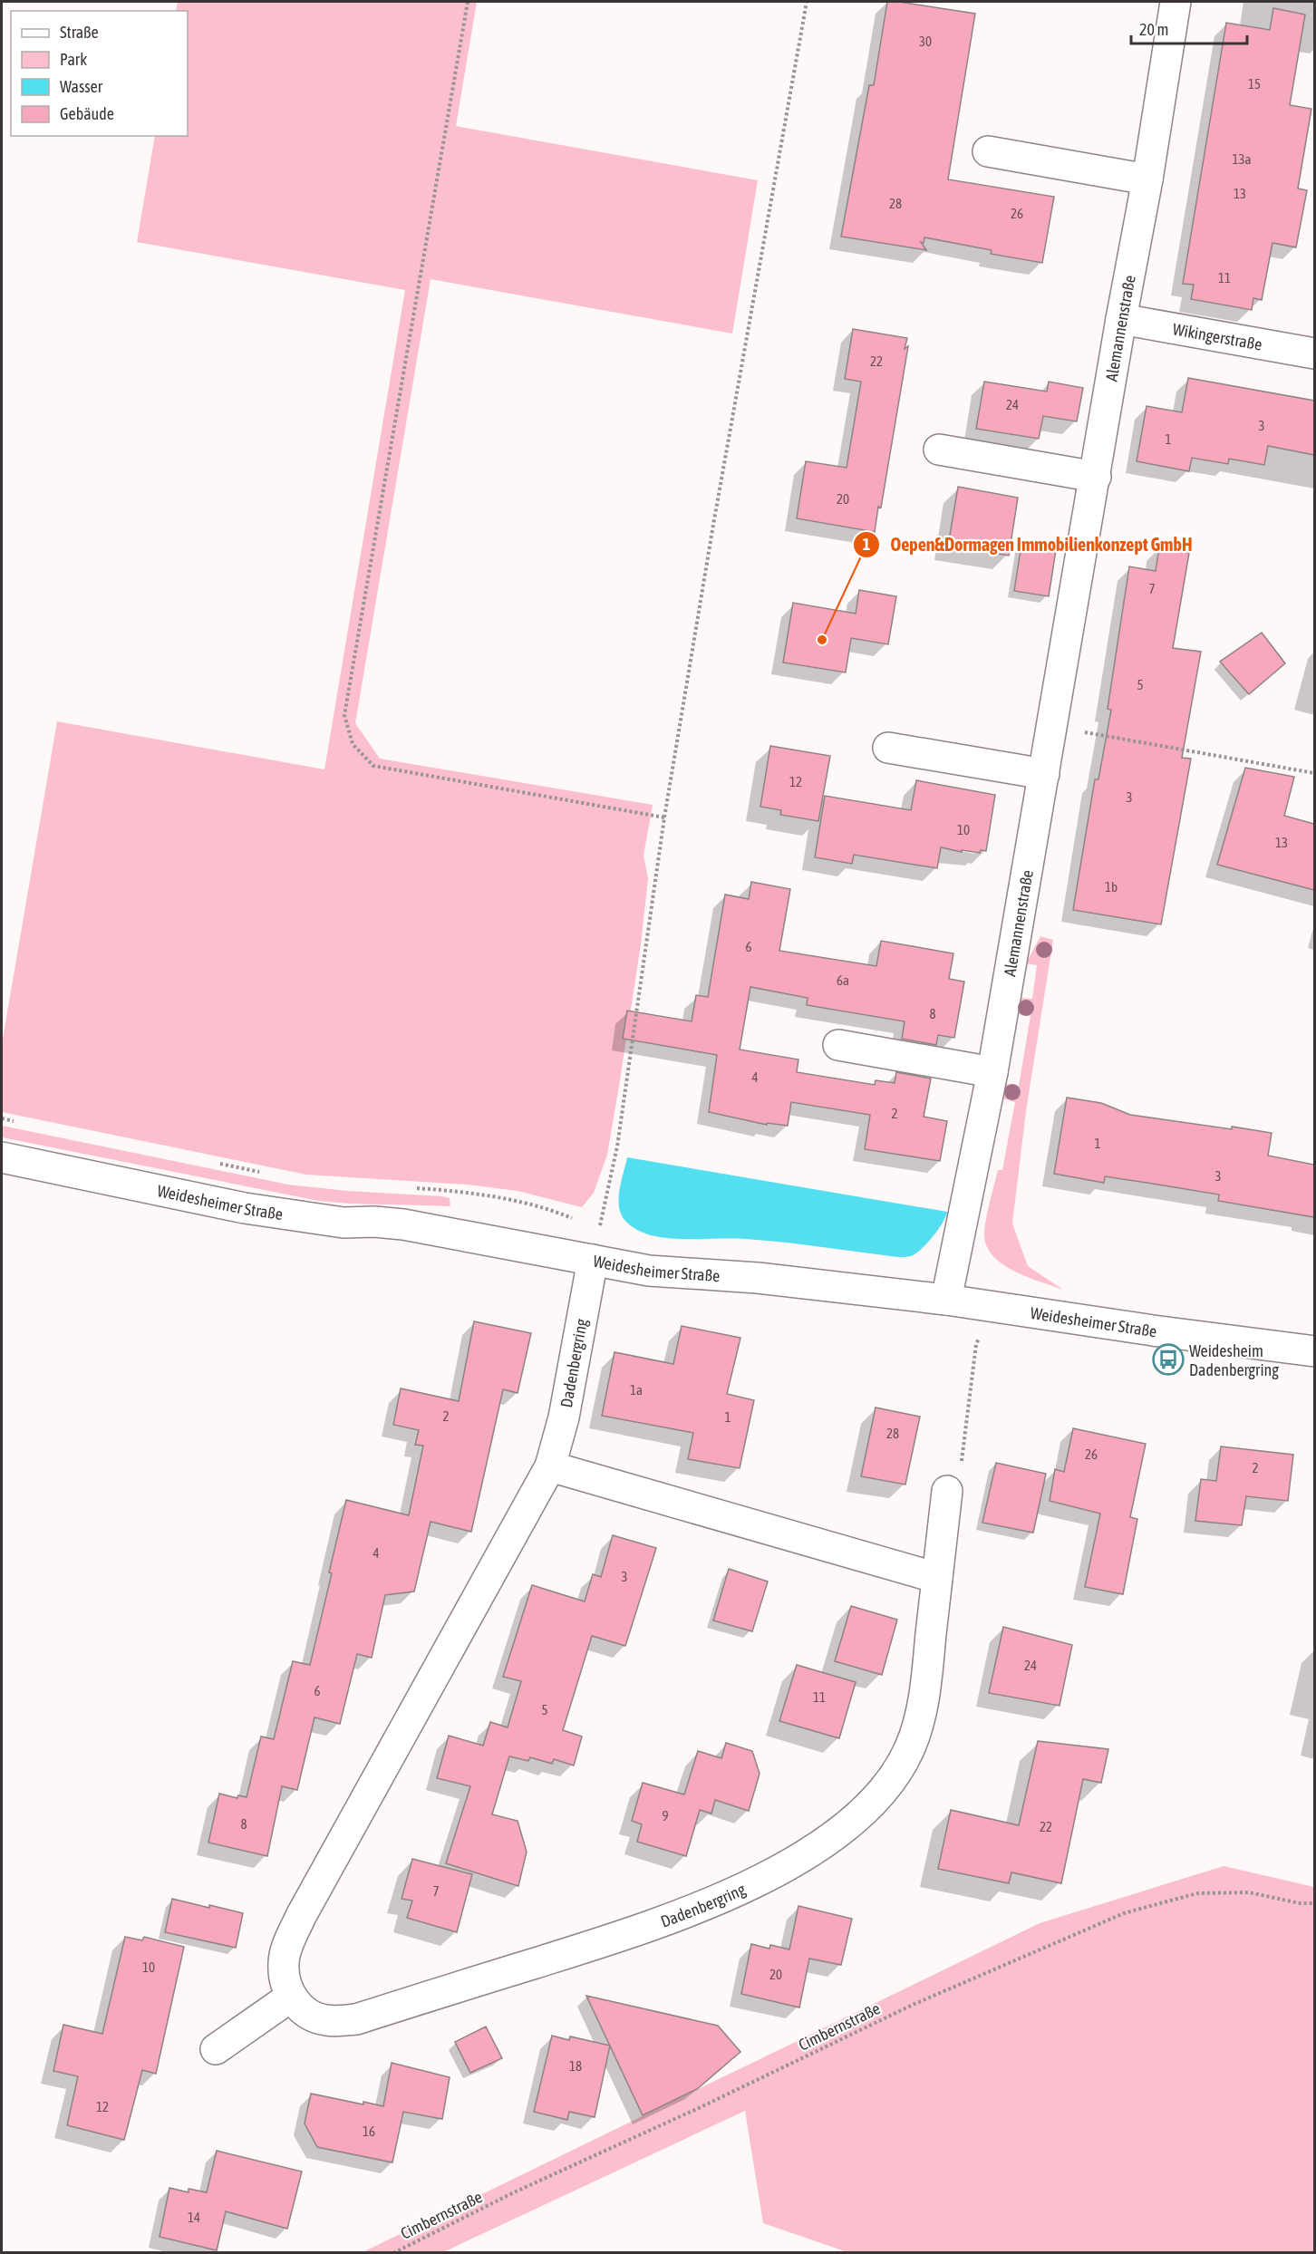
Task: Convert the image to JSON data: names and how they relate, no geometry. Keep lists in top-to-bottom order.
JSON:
{
  "streets": {
    "street": [
      "Alemannenstraße",
      "Wikingerstraße",
      "Weidesheimer Straße",
      "Dadenbergring"
    ],
    "path": ["Cimbernstraße"]
  },
  "crossings": [
    ["Alemannenstraße", "Wikingerstraße"],
    ["Alemannenstraße", "Weidesheimer Straße"],
    ["Weidesheimer Straße", "Dadenbergring"]
  ],
  "places": {
    "other": ["Oepen&Dormagen Immobilienkonzept GmbH"],
    "bus stop": ["Weidesheim Dadenbergring"]
  },
  "house_numbers": [
    "30",
    "15",
    "13a",
    "13",
    "28",
    "26",
    "11",
    "22",
    "24",
    "3",
    "1",
    "20",
    "7",
    "5",
    "12",
    "3",
    "10",
    "13",
    "1b",
    "6",
    "6a",
    "8",
    "4",
    "2",
    "1",
    "3",
    "1a",
    "2",
    "1",
    "28",
    "26",
    "2",
    "4",
    "3",
    "24",
    "6",
    "11",
    "5",
    "9",
    "8",
    "22",
    "7",
    "10",
    "20",
    "18",
    "12",
    "16",
    "14"
  ],
  "legend": [
    "Straße",
    "Park",
    "Wasser",
    "Gebäude"
  ],
  "scale_bar": "20 m"
}
